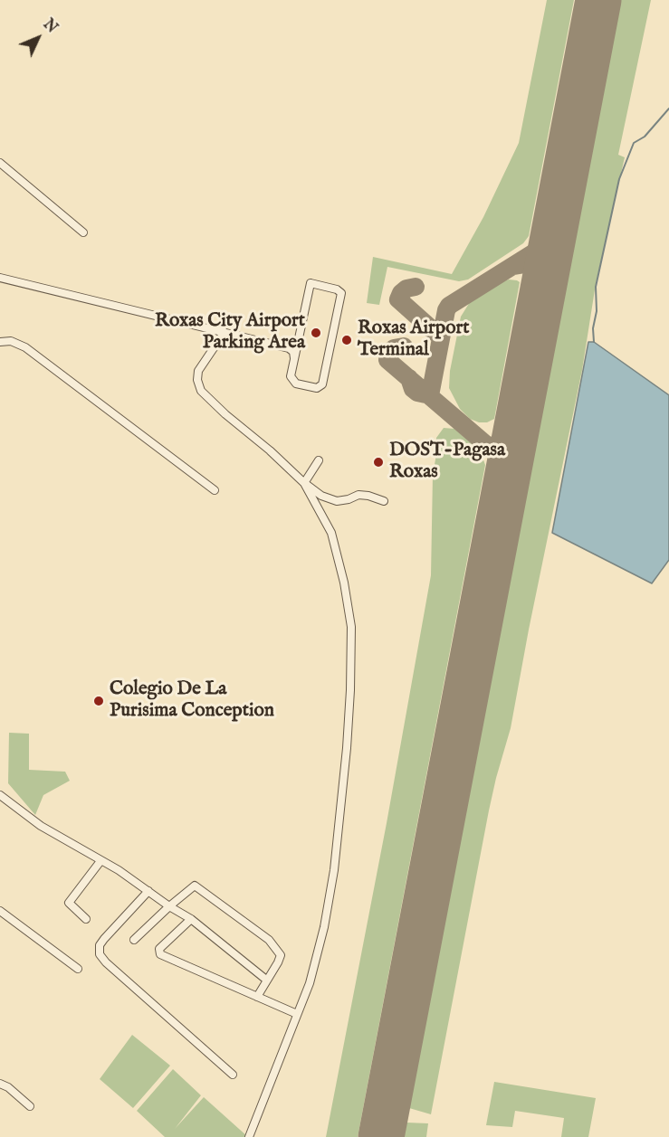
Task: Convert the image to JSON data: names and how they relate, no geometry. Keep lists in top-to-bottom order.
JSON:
{
  "places": [
    "Roxas City Airport Parking Area",
    "Roxas Airport Terminal",
    "DOST-Pagasa Roxas",
    "Colegio De La Purisima Conception"
  ],
  "north": "top right"
}
